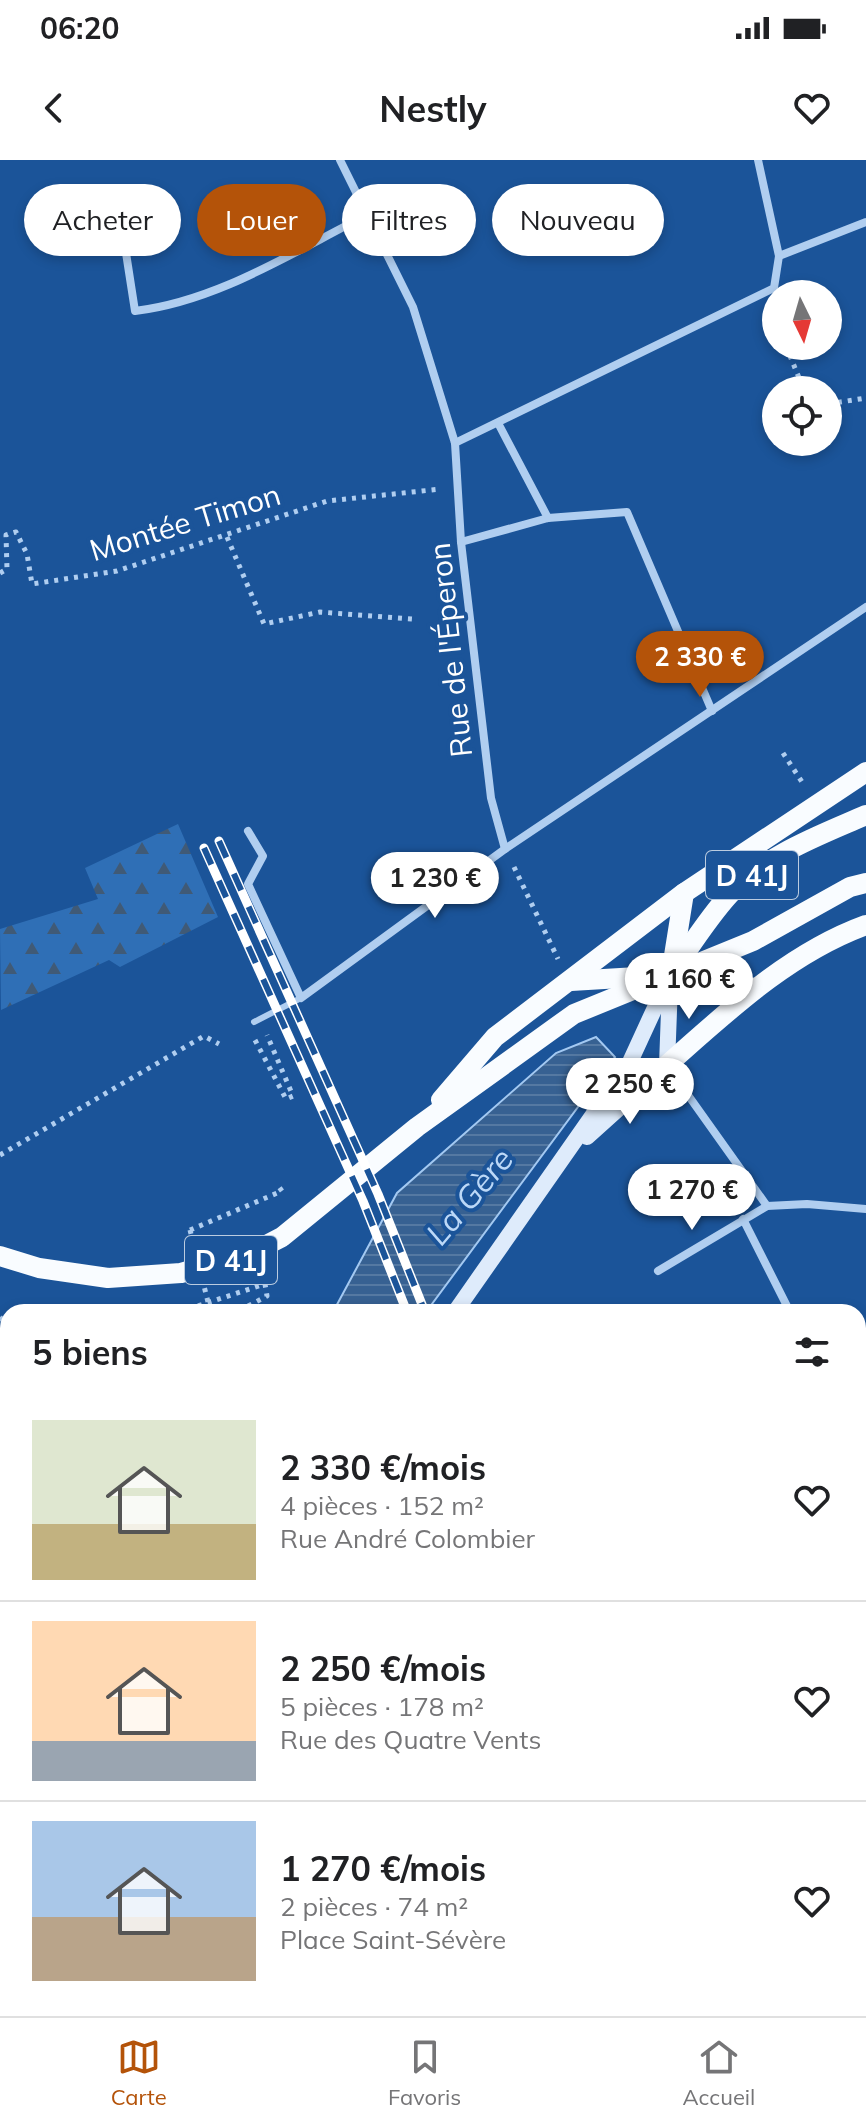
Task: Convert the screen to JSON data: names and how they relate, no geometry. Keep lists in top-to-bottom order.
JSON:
{
  "streets": {
    "main road": ["D 41J"],
    "street": ["Rue de l'Éperon"],
    "path": ["Montée Timon"]
  },
  "crossings": [
    ["Montée Timon", "Rue de l'Éperon"]
  ],
  "water": ["La Gère"],
  "north": "bottom",
  "page": {
    "status": "06:20",
    "header": "Nestly",
    "chip": [
      "Acheter",
      "Louer",
      "Filtres",
      "Nouveau"
    ],
    "price": [
      "2 330 €",
      "1 230 €",
      "1 160 €",
      "2 250 €",
      "1 270 €"
    ],
    "heading": "5 biens",
    "list": [
      {
        "name": "2 330 €/mois",
        "note": "4 pièces · 152 m² · Rue André Colombier"
      },
      {
        "name": "2 250 €/mois",
        "note": "5 pièces · 178 m² · Rue des Quatre Vents"
      },
      {
        "name": "1 270 €/mois",
        "note": "2 pièces · 74 m² · Place Saint-Sévère"
      }
    ],
    "tabs": ["Carte", "Favoris", "Accueil"]
  }
}
